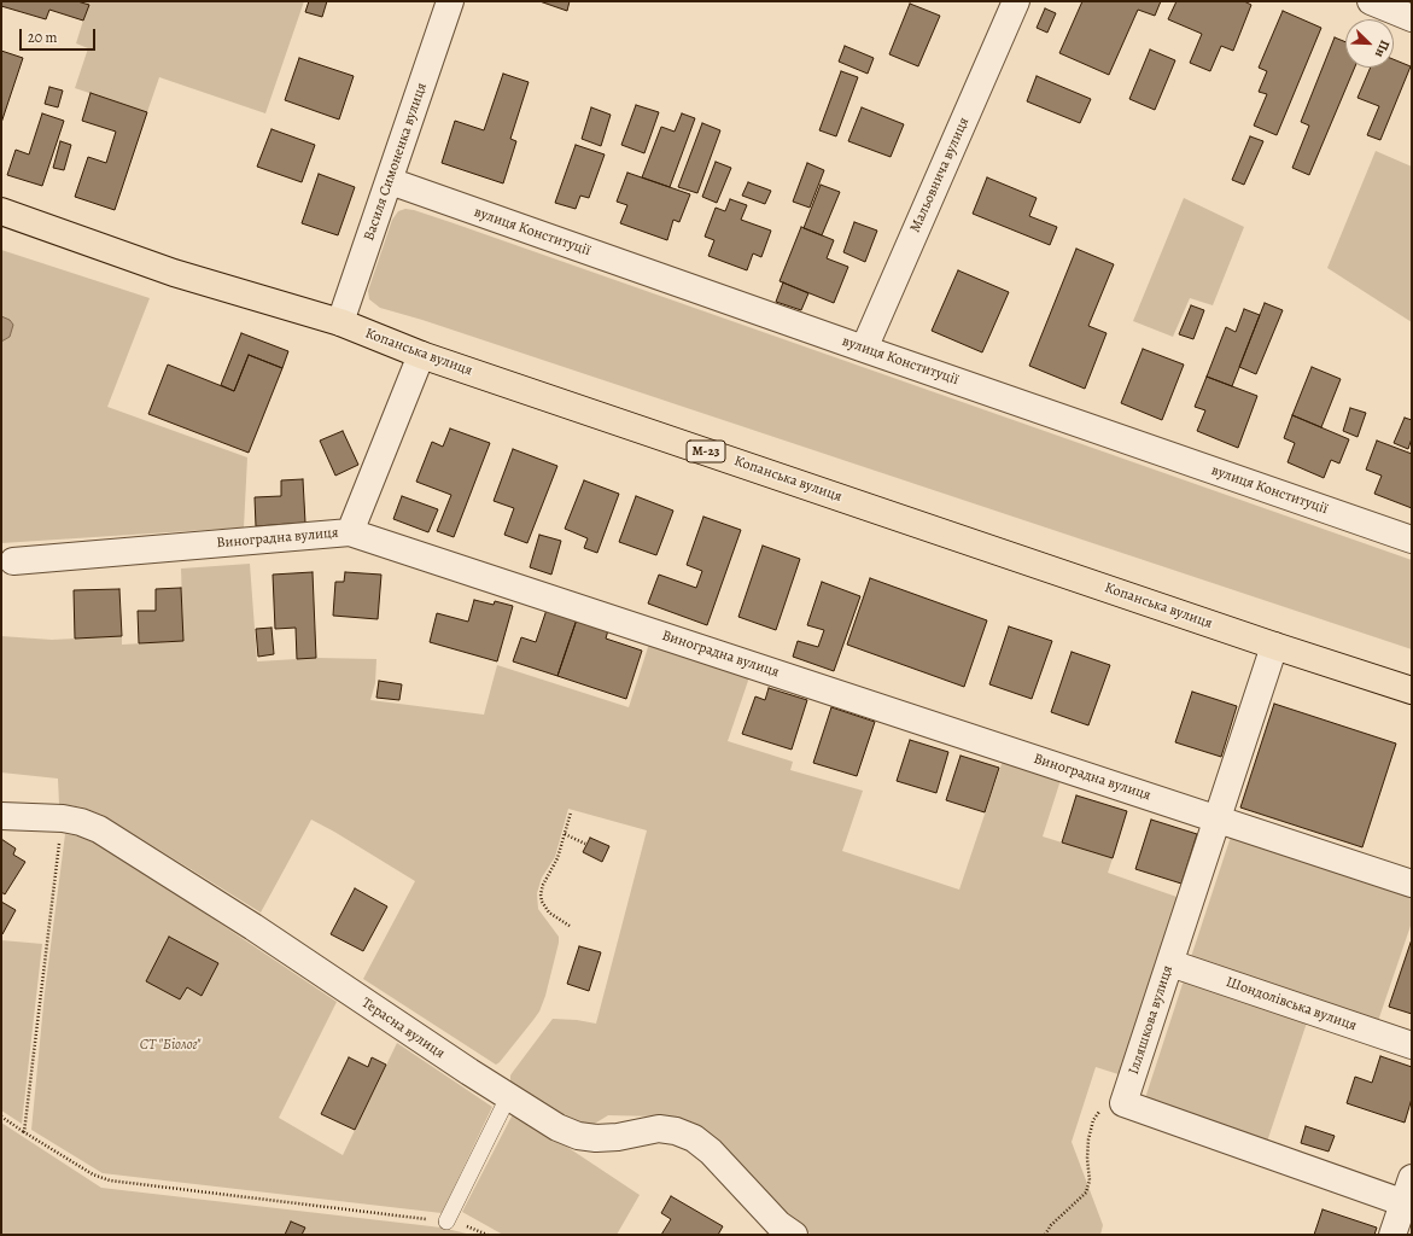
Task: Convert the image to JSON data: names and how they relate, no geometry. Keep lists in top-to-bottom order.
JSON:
{
  "streets": {
    "highway": ["Копанська вулиця", "М-23"],
    "street": [
      "Василя Симоненка вулиця",
      "Мальовнича вулиця",
      "вулиця Конституції",
      "Виноградна вулиця",
      "Шондолівська вулиця",
      "Ілляшкова вулиця",
      "Терасна вулиця"
    ]
  },
  "crossings": [
    ["Василя Симоненка вулиця", "вулиця Конституції"],
    ["Василя Симоненка вулиця", "Копанська вулиця"],
    ["Мальовнича вулиця", "вулиця Конституції"],
    ["Копанська вулиця", "Ілляшкова вулиця"],
    ["Виноградна вулиця", "Ілляшкова вулиця"],
    ["Шондолівська вулиця", "Ілляшкова вулиця"]
  ],
  "parks": ["СТ \"Біолог\""],
  "scale_bar": "20 m",
  "north": "bottom right"
}
